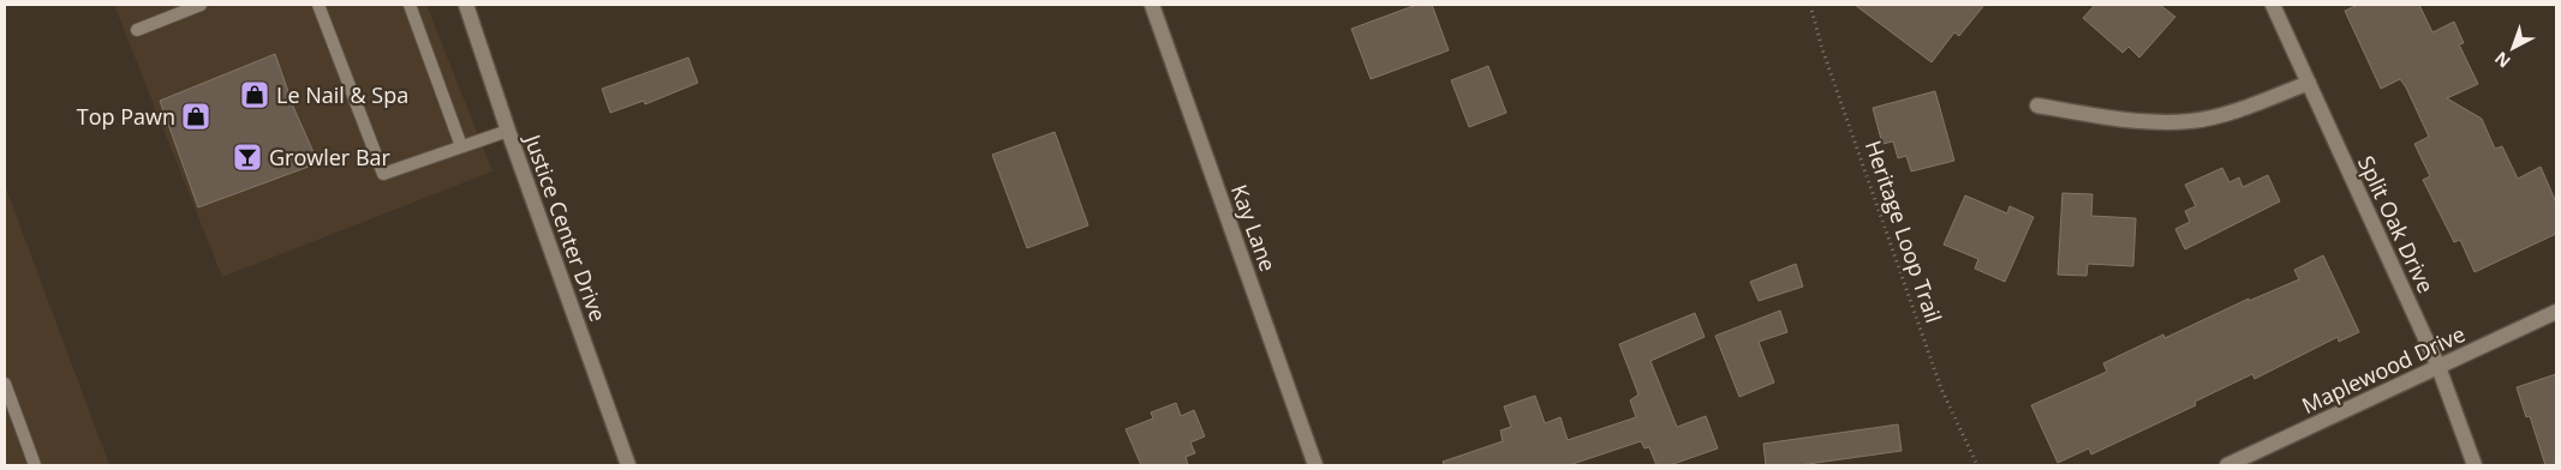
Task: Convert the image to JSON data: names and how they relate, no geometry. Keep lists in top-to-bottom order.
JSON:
{
  "streets": {
    "street": [
      "Split Oak Drive",
      "Justice Center Drive",
      "Kay Lane",
      "Maplewood Drive"
    ],
    "path": ["Heritage Loop Trail"]
  },
  "crossings": [
    ["Split Oak Drive", "Maplewood Drive"]
  ],
  "places": {
    "shop": ["Le Nail & Spa", "Top Pawn"],
    "bar": ["Growler Bar"]
  },
  "north": "bottom left"
}
